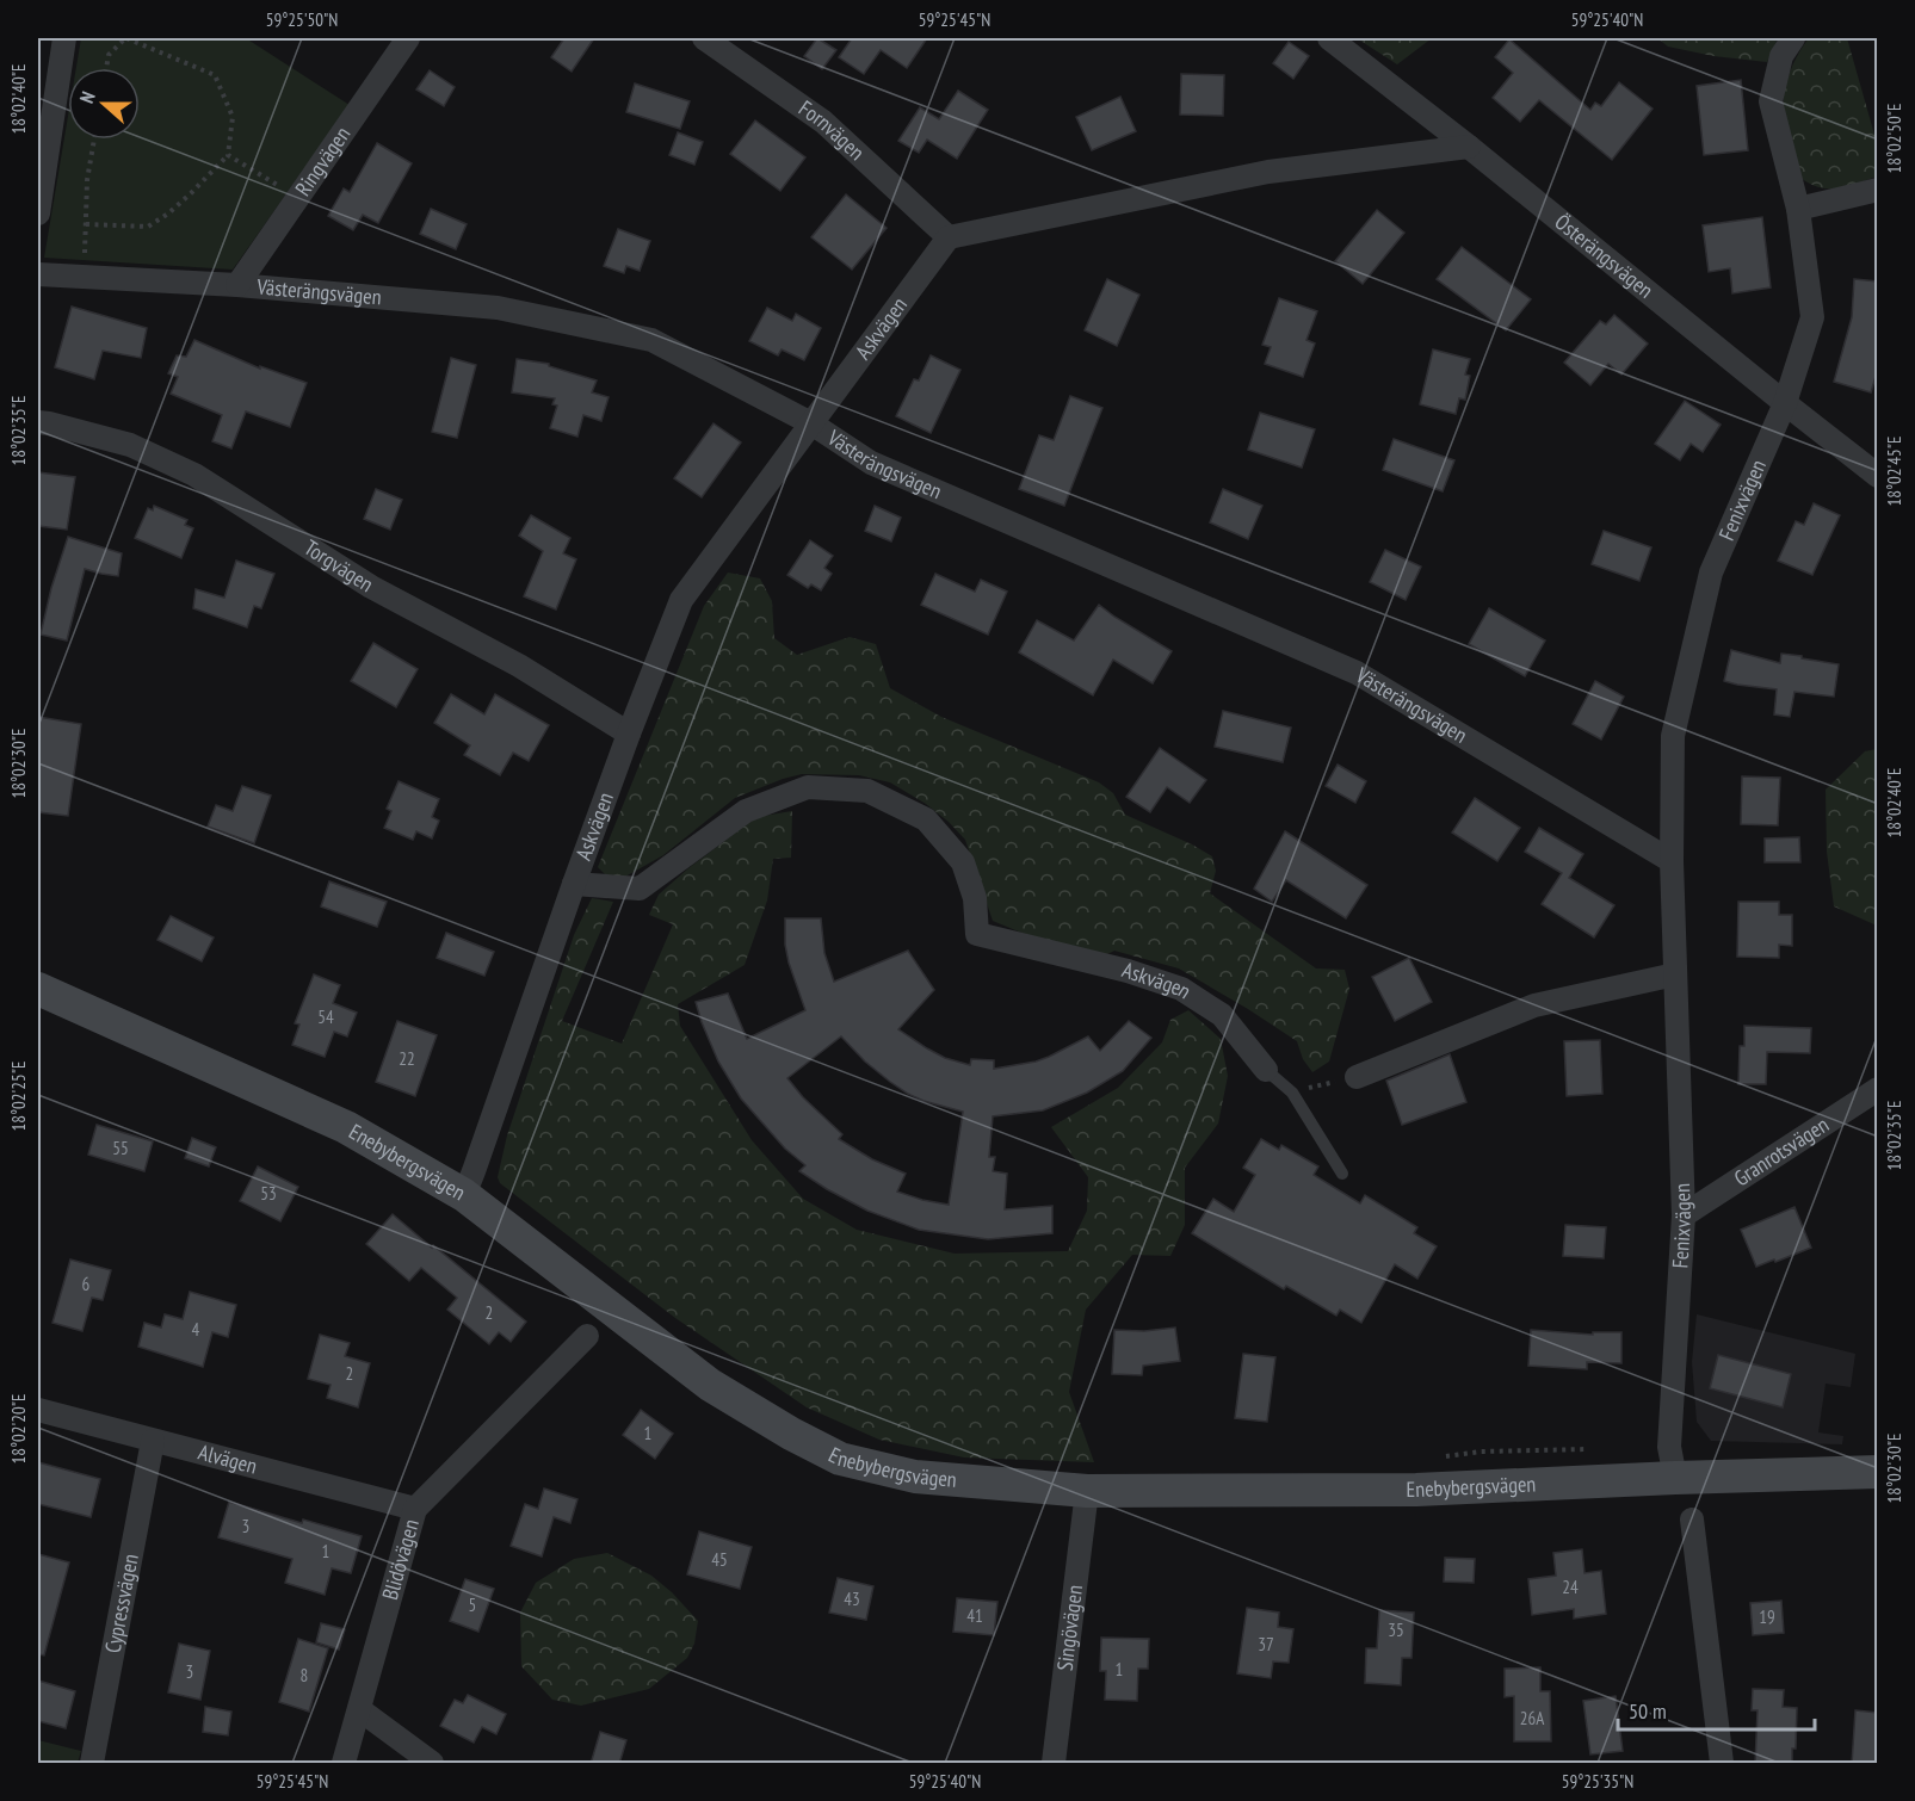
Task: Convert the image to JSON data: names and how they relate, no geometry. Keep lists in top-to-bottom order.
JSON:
{
  "streets": {
    "main road": ["Enebybergsvägen"],
    "street": [
      "Fornvägen",
      "Ringvägen",
      "Österängsvägen",
      "Västerängsvägen",
      "Askvägen",
      "Fenixvägen",
      "Torgvägen",
      "Granrotsvägen",
      "Alvägen",
      "Blidövägen",
      "Cypressvägen",
      "Singövägen"
    ]
  },
  "crossings": [
    ["Fornvägen", "Askvägen"],
    ["Ringvägen", "Västerängsvägen"],
    ["Österängsvägen", "Fenixvägen"],
    ["Västerängsvägen", "Askvägen"],
    ["Västerängsvägen", "Fenixvägen"],
    ["Askvägen", "Torgvägen"],
    ["Askvägen", "Enebybergsvägen"],
    ["Fenixvägen", "Granrotsvägen"],
    ["Fenixvägen", "Enebybergsvägen"],
    ["Enebybergsvägen", "Singövägen"],
    ["Alvägen", "Blidövägen"],
    ["Alvägen", "Cypressvägen"]
  ],
  "house_numbers": [
    "54",
    "22",
    "55",
    "53",
    "6",
    "2",
    "4",
    "2",
    "1",
    "3",
    "1",
    "45",
    "24",
    "43",
    "5",
    "41",
    "19",
    "35",
    "37",
    "1",
    "3",
    "8",
    "26A"
  ],
  "scale_bar": "50 m",
  "north": "left",
  "coordinates": [
    "59°25'50\"N",
    "59°25'45\"N",
    "59°25'40\"N",
    "18°02'40\"E",
    "18°02'50\"E",
    "18°02'35\"E",
    "18°02'45\"E",
    "18°02'30\"E",
    "18°02'25\"E",
    "18°02'20\"E",
    "59°25'35\"N"
  ]
}
